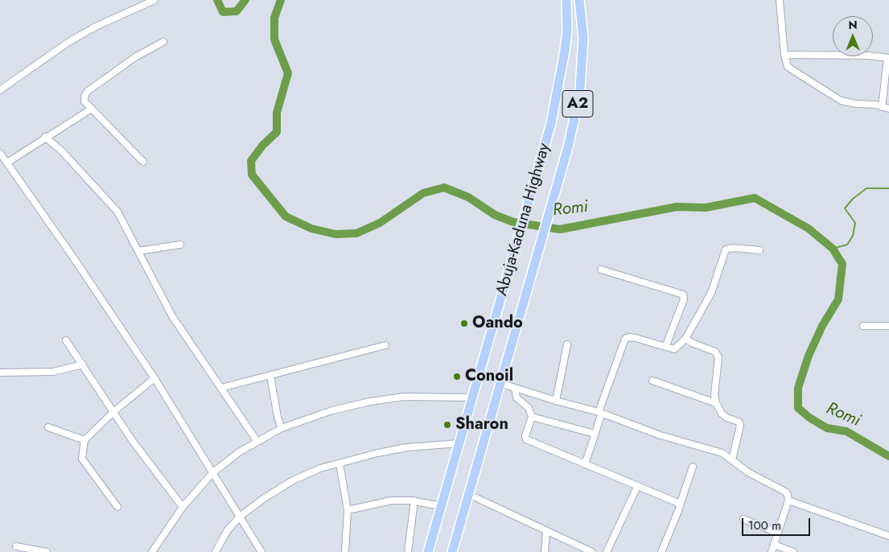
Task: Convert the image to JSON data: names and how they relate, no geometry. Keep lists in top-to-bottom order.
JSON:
{
  "streets": {
    "highway": ["A2", "Abuja-Kaduna Highway"]
  },
  "water": ["Romi"],
  "places": ["Oando", "Conoil", "Sharon"],
  "scale_bar": "100 m",
  "north": "top"
}
